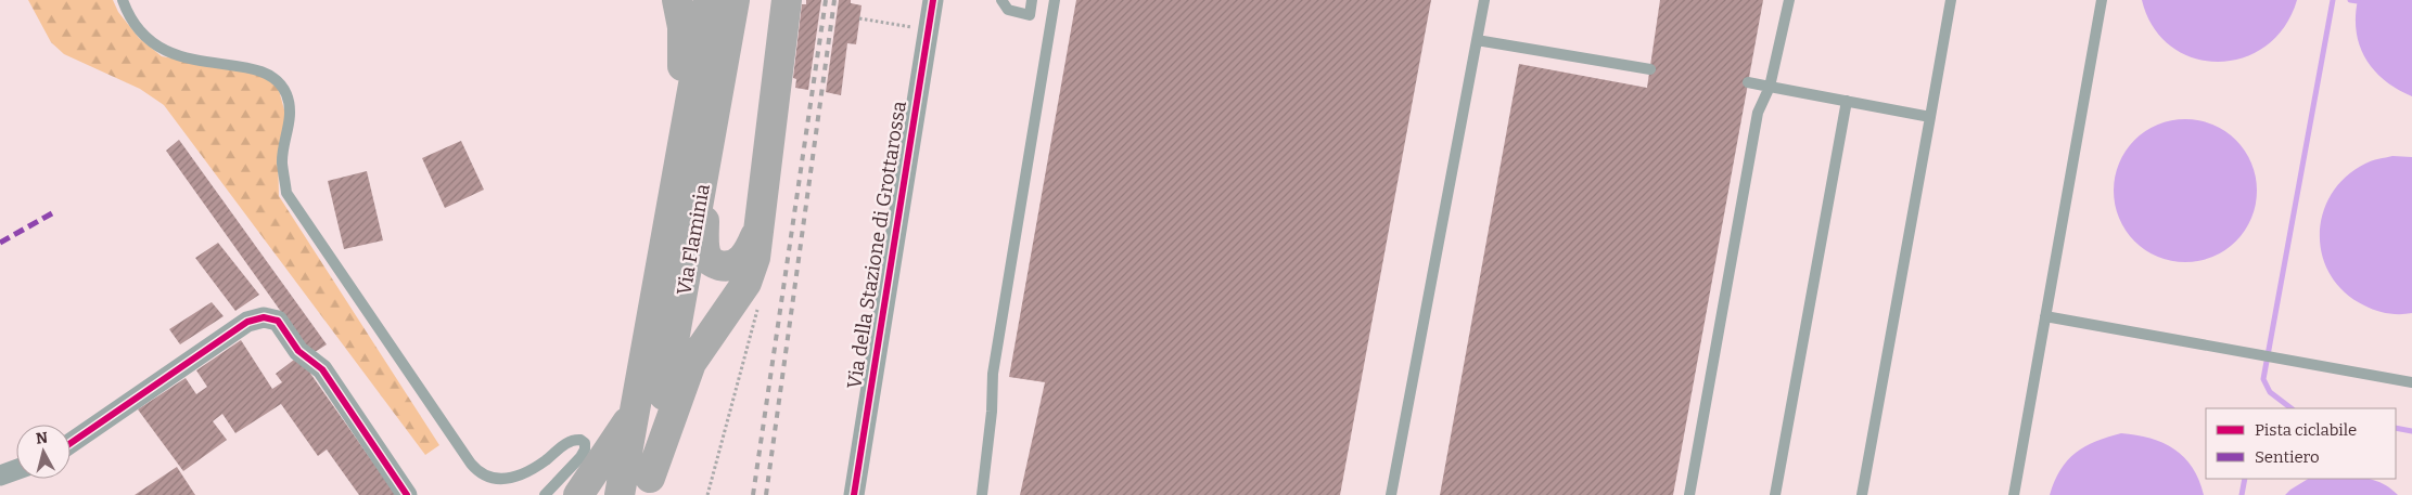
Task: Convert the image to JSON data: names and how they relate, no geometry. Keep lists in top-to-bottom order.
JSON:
{
  "streets": {
    "highway": ["Via Flaminia"],
    "street": ["Via della Stazione di Grottarossa"]
  },
  "legend": ["Pista ciclabile", "Sentiero"],
  "north": "top"
}
